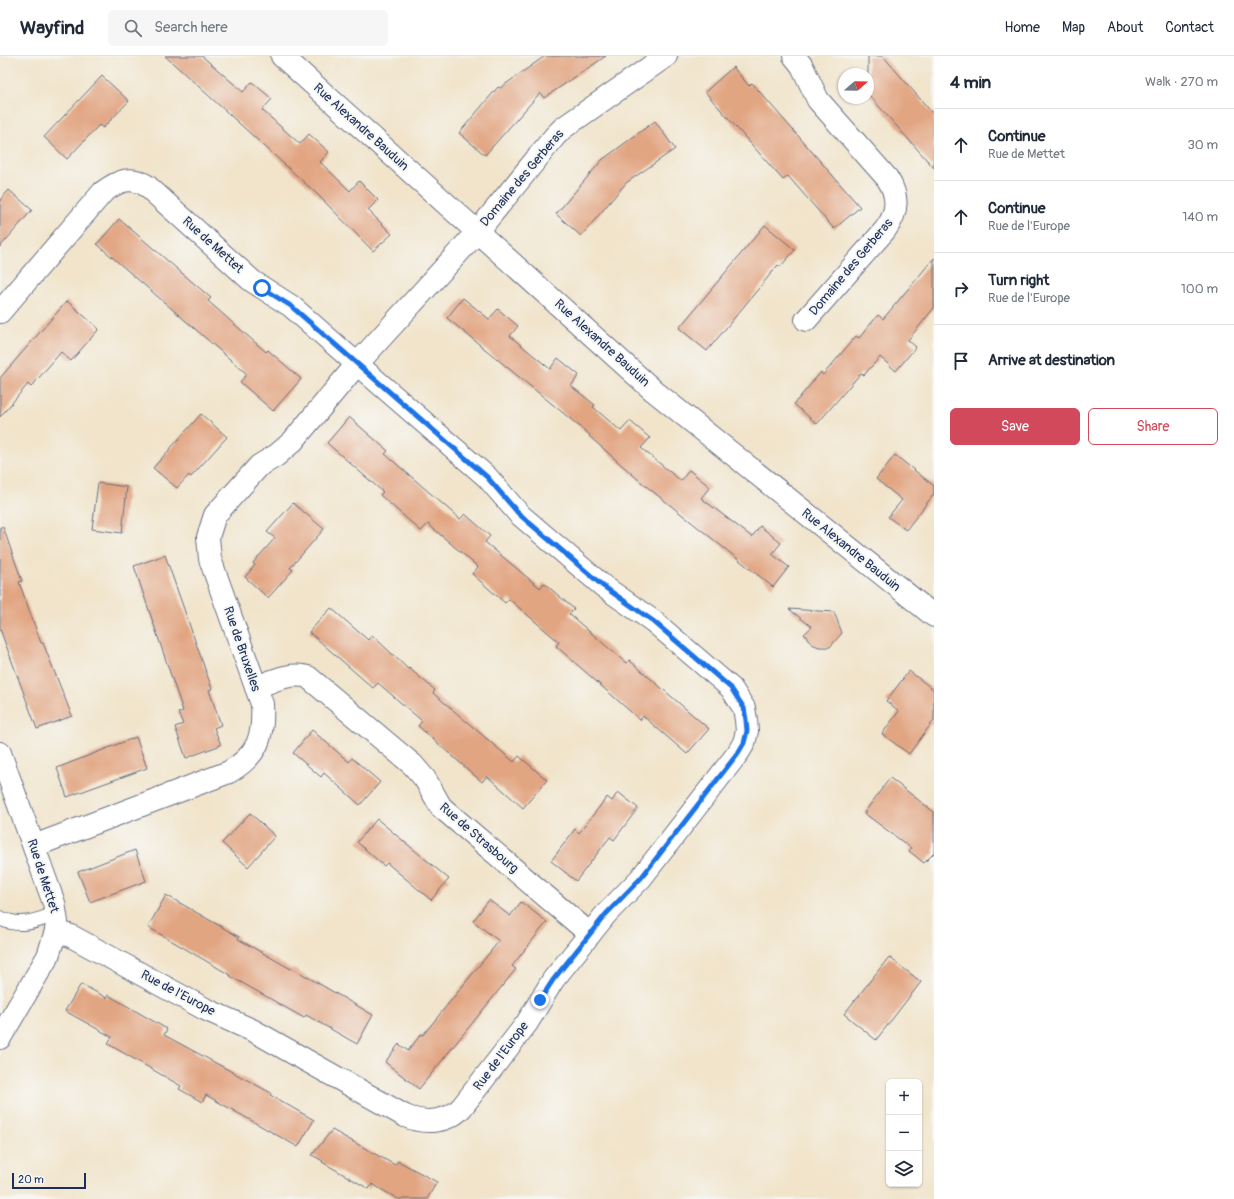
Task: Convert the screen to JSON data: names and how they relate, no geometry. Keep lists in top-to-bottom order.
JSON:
{
  "streets": {
    "street": [
      "Rue Alexandre Bauduin",
      "Domaine des Gerberas",
      "Rue de Mettet",
      "Rue de Bruxelles",
      "Rue de Strasbourg",
      "Rue de l'Europe"
    ]
  },
  "crossings": [
    ["Rue Alexandre Bauduin", "Domaine des Gerberas"],
    ["Rue de Mettet", "Rue de Bruxelles"],
    ["Rue de Mettet", "Rue de l'Europe"],
    ["Rue de Bruxelles", "Rue de Strasbourg"],
    ["Rue de Bruxelles", "Rue de l'Europe"],
    ["Rue de Strasbourg", "Rue de l'Europe"]
  ],
  "scale_bar": "20 m",
  "north": "right",
  "page": {
    "header": "Wayfind",
    "search": "Search here",
    "nav": [
      "Home",
      "Map",
      "About",
      "Contact"
    ],
    "heading": ["4 min", "Walk · 270 m"],
    "list": [
      ["Continue", "Rue de Mettet", "30 m"],
      ["Continue", "Rue de l'Europe", "140 m"],
      ["Turn right", "Rue de l'Europe", "100 m"],
      "Arrive at destination"
    ],
    "buttons": ["Save", "Share"],
    "map_buttons": ["+", "−"],
    "scale": "20 m"
  }
}
